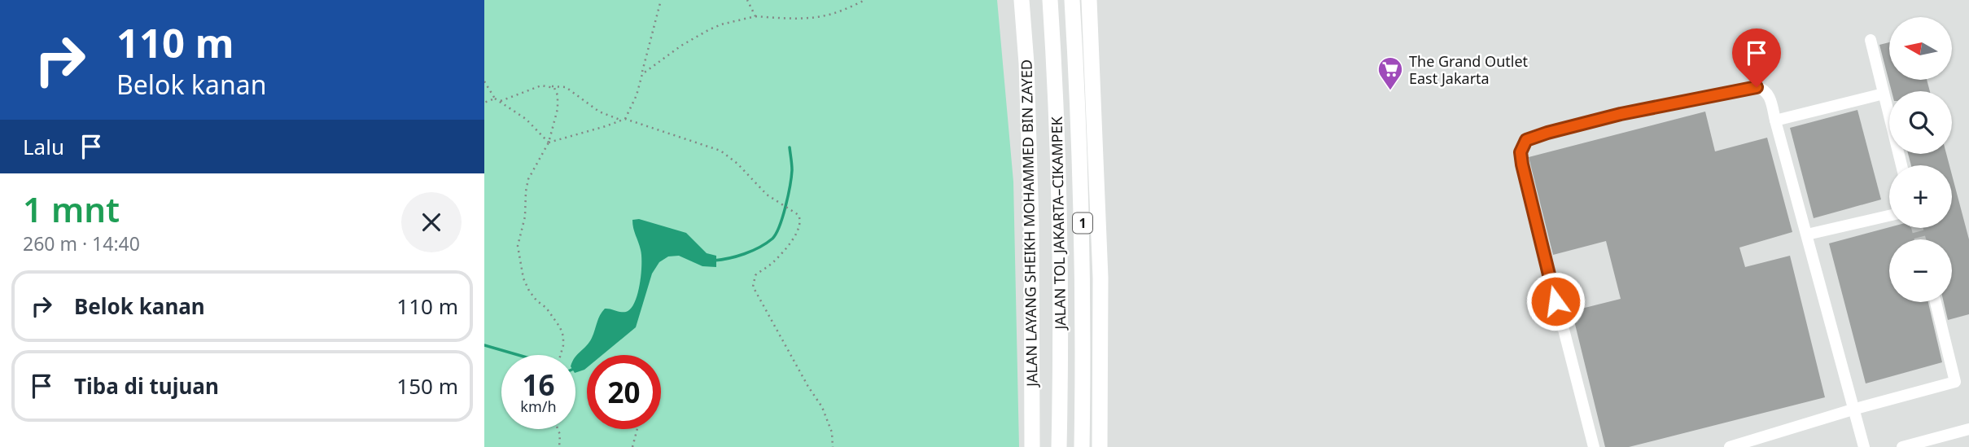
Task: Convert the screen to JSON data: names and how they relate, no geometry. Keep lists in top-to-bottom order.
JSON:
{
  "streets": {
    "highway": ["JALAN LAYANG SHEIKH MOHAMMED BIN ZAYED", "JALAN TOL JAKARTA–CIKAMPEK", "1"]
  },
  "places": {
    "supermarket": ["The Grand Outlet East Jakarta"]
  },
  "north": "left",
  "page": {
    "turn": ["110 m", "Belok kanan"],
    "map_buttons": ["+", "−"],
    "then": "Lalu",
    "heading": ["1 mnt", "260 m · 14:40"],
    "list": [
      {
        "name": "Belok kanan",
        "value": "110 m"
      },
      {
        "name": "Tiba di tujuan",
        "value": "150 m"
      }
    ],
    "speed": "16 km/h",
    "limit": "20"
  }
}
